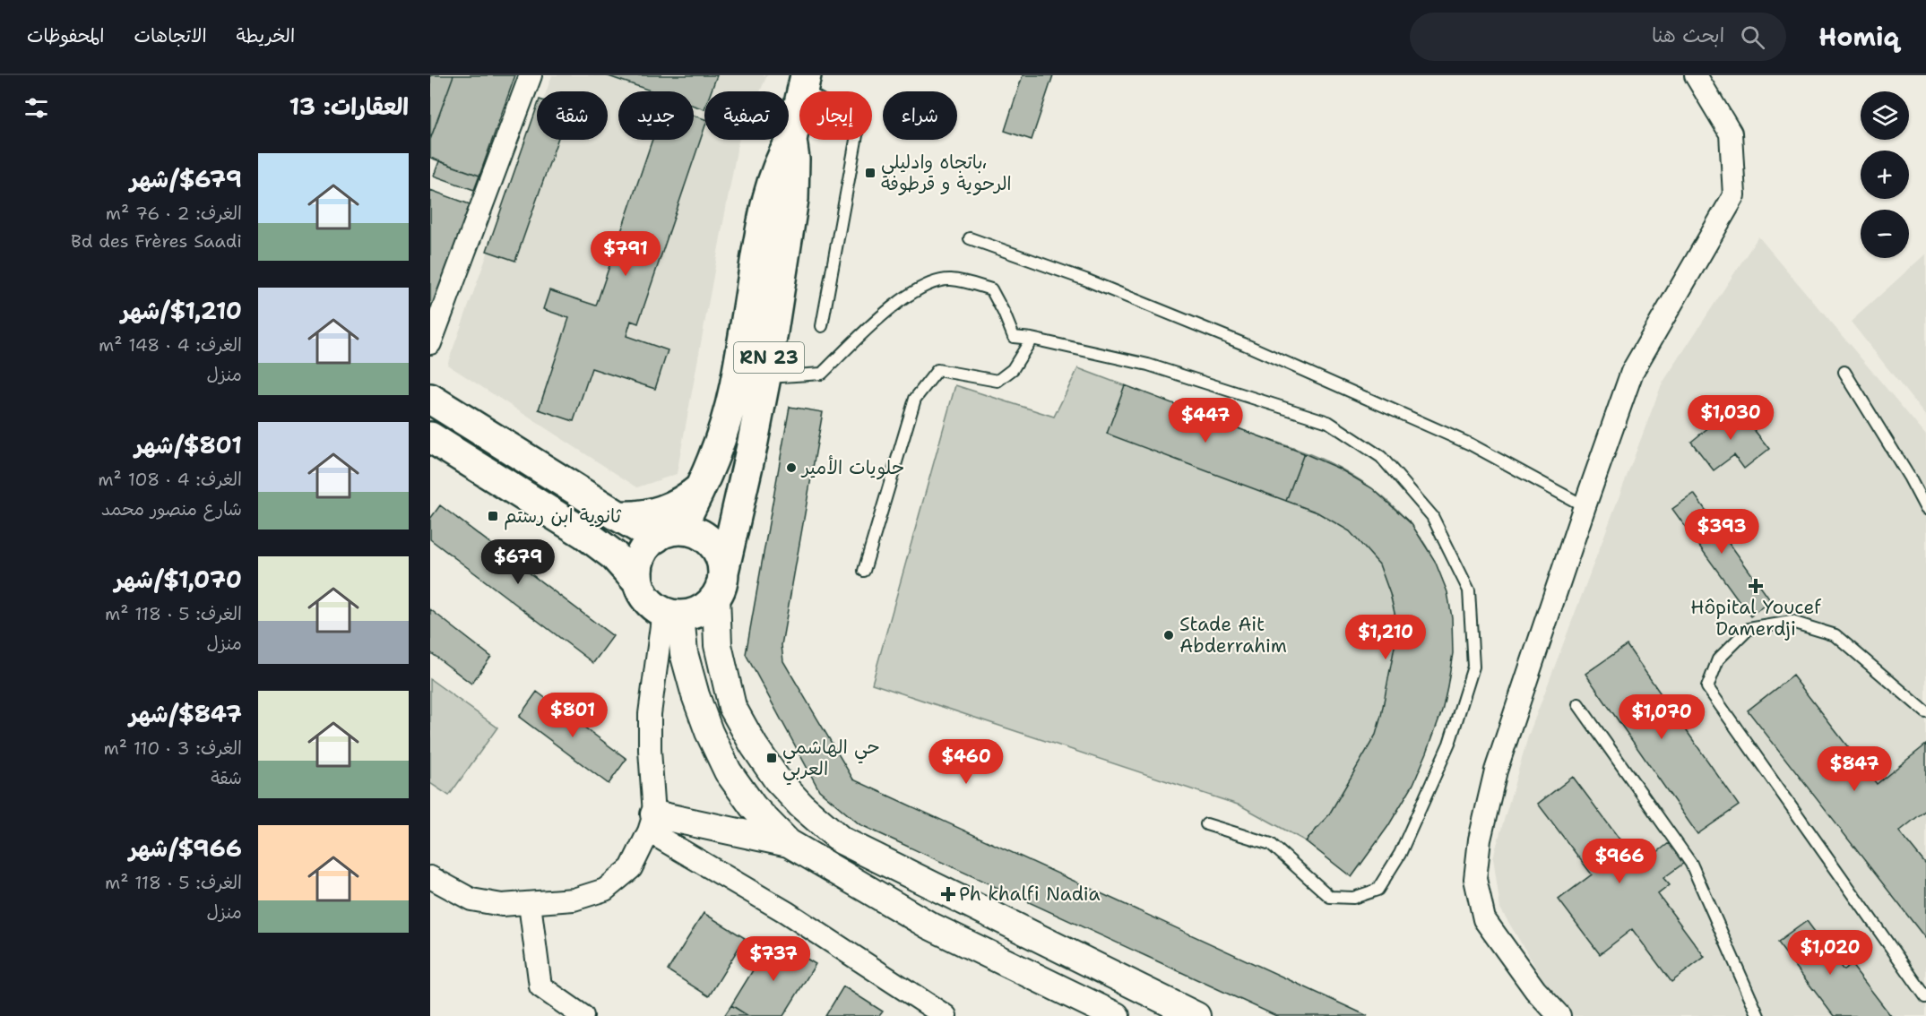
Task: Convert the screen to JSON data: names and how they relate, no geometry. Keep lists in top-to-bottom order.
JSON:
{
  "streets": {
    "main road": ["RN 23"]
  },
  "places": {
    "transit": ["باتجاه وادليلي، الرحوية و قرطوفة", "ثانوية ابن رستم", "حي الهاشمي العربي"],
    "other": ["حلويات الأمير", "Stade Ait Abderrahim"],
    "health": ["Hôpital Youcef Damerdji", "Ph khalfi Nadia"]
  },
  "page": {
    "header": "Homiq",
    "search": "ابحث هنا",
    "nav": ["الخريطة", "الاتجاهات", "المحفوظات"],
    "heading": "العقارات: 13",
    "map_buttons": ["+", "−"],
    "chip": [
      "شراء",
      "إيجار",
      "تصفية",
      "جديد",
      "شقة"
    ],
    "list": [
      {
        "name": "$679/شهر",
        "note": "الغرف: 2 · 76 m² · Bd des Frères Saadi"
      },
      {
        "name": "$1,210/شهر",
        "note": "الغرف: 4 · 148 m² · منزل"
      },
      {
        "name": "$801/شهر",
        "note": "الغرف: 4 · 108 m² · شارع منصور محمد"
      },
      {
        "name": "$1,070/شهر",
        "note": "الغرف: 5 · 118 m² · منزل"
      },
      {
        "name": "$847/شهر",
        "note": "الغرف: 3 · 110 m² · شقة"
      },
      {
        "name": "$966/شهر",
        "note": "الغرف: 5 · 118 m² · منزل"
      }
    ],
    "price": [
      "$791",
      "$1,030",
      "$447",
      "$393",
      "$679",
      "$1,210",
      "$801",
      "$1,070",
      "$460",
      "$847",
      "$966",
      "$1,020",
      "$737"
    ]
  }
}
